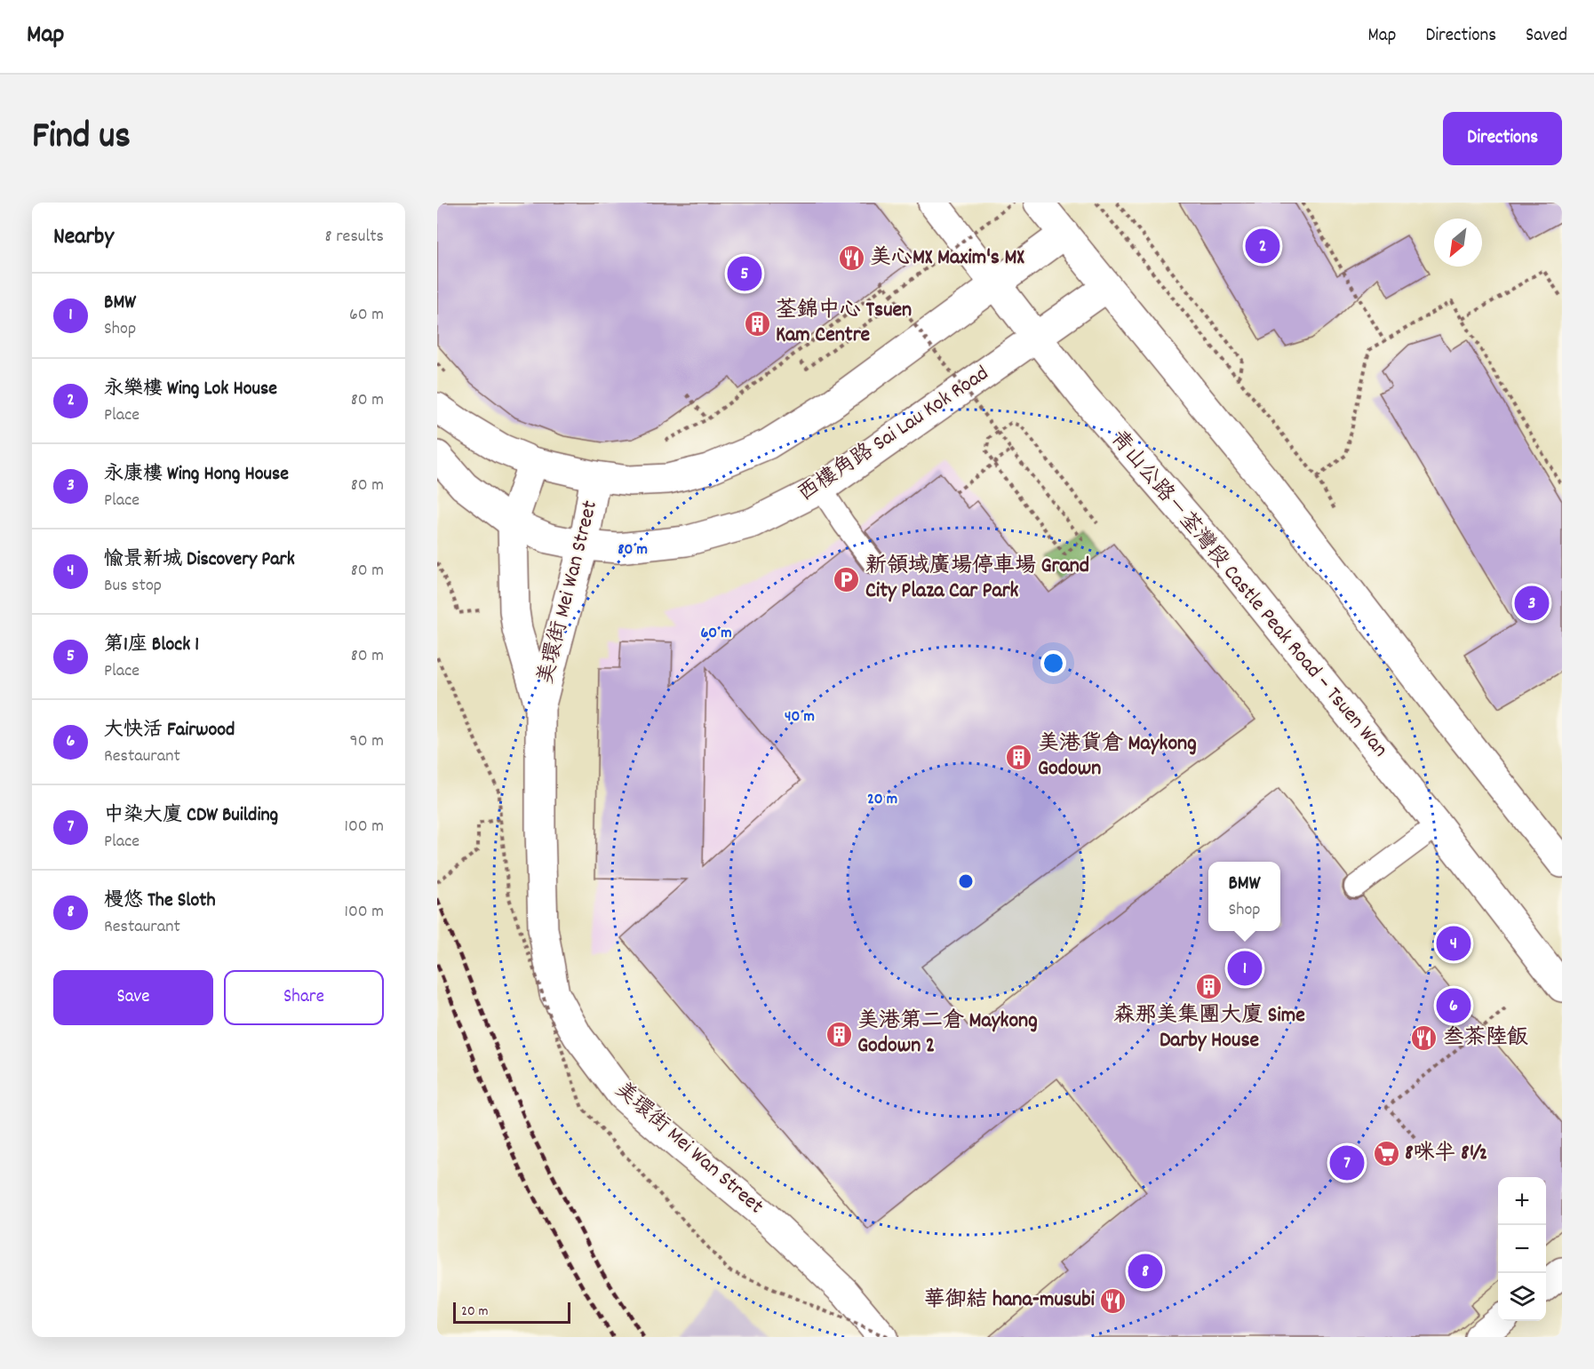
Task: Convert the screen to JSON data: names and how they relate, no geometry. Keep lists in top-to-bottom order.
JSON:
{
  "streets": {
    "street": ["西樓角路 Sai Lau Kok Road", "美環街 Mei Wan Street", "青山公路－荃灣段 Castle Peak Road – Tsuen Wan"]
  },
  "crossings": [
    ["西樓角路 Sai Lau Kok Road", "美環街 Mei Wan Street"],
    ["西樓角路 Sai Lau Kok Road", "青山公路－荃灣段 Castle Peak Road – Tsuen Wan"]
  ],
  "places": {
    "restaurant": ["美心MX Maxim's MX", "叁茶陸飯", "華御結 hana-musubi"],
    "building": [
      "荃錦中心 Tsuen Kam Centre",
      "美港貨倉 Maykong Godown",
      "森那美集團大廈 Sime Darby House",
      "美港第二倉 Maykong Godown 2"
    ],
    "parking": ["新領域廣場停車場 Grand City Plaza Car Park"],
    "supermarket": ["8咪半 8½"]
  },
  "scale_bar": "20 m",
  "north": "bottom left",
  "page": {
    "header": "Map",
    "nav": ["Map", "Directions", "Saved"],
    "title": "Find us",
    "buttons": [
      "Directions",
      ["Save", "Share"]
    ],
    "heading": ["Nearby", "8 results"],
    "pins": [
      "2",
      "5",
      "3",
      "4",
      "1",
      "6",
      "7",
      "8"
    ],
    "list": [
      {
        "mark": "1",
        "name": "BMW",
        "note": "Shop",
        "value": "60 m"
      },
      {
        "mark": "2",
        "name": "永樂樓 Wing Lok House",
        "note": "Place",
        "value": "80 m"
      },
      {
        "mark": "3",
        "name": "永康樓 Wing Hong House",
        "note": "Place",
        "value": "80 m"
      },
      {
        "mark": "4",
        "name": "愉景新城 Discovery Park",
        "note": "Bus stop",
        "value": "80 m"
      },
      {
        "mark": "5",
        "name": "第1座 Block 1",
        "note": "Place",
        "value": "80 m"
      },
      {
        "mark": "6",
        "name": "大快活 Fairwood",
        "note": "Restaurant",
        "value": "90 m"
      },
      {
        "mark": "7",
        "name": "中染大廈 CDW Building",
        "note": "Place",
        "value": "100 m"
      },
      {
        "mark": "8",
        "name": "槾悠 The Sloth",
        "note": "Restaurant",
        "value": "100 m"
      }
    ],
    "popup": ["BMW", "Shop"],
    "map_buttons": ["+", "−"],
    "scale": "20 m"
  },
  "rings": [
    "80 m",
    "60 m",
    "40 m",
    "20 m"
  ]
}
